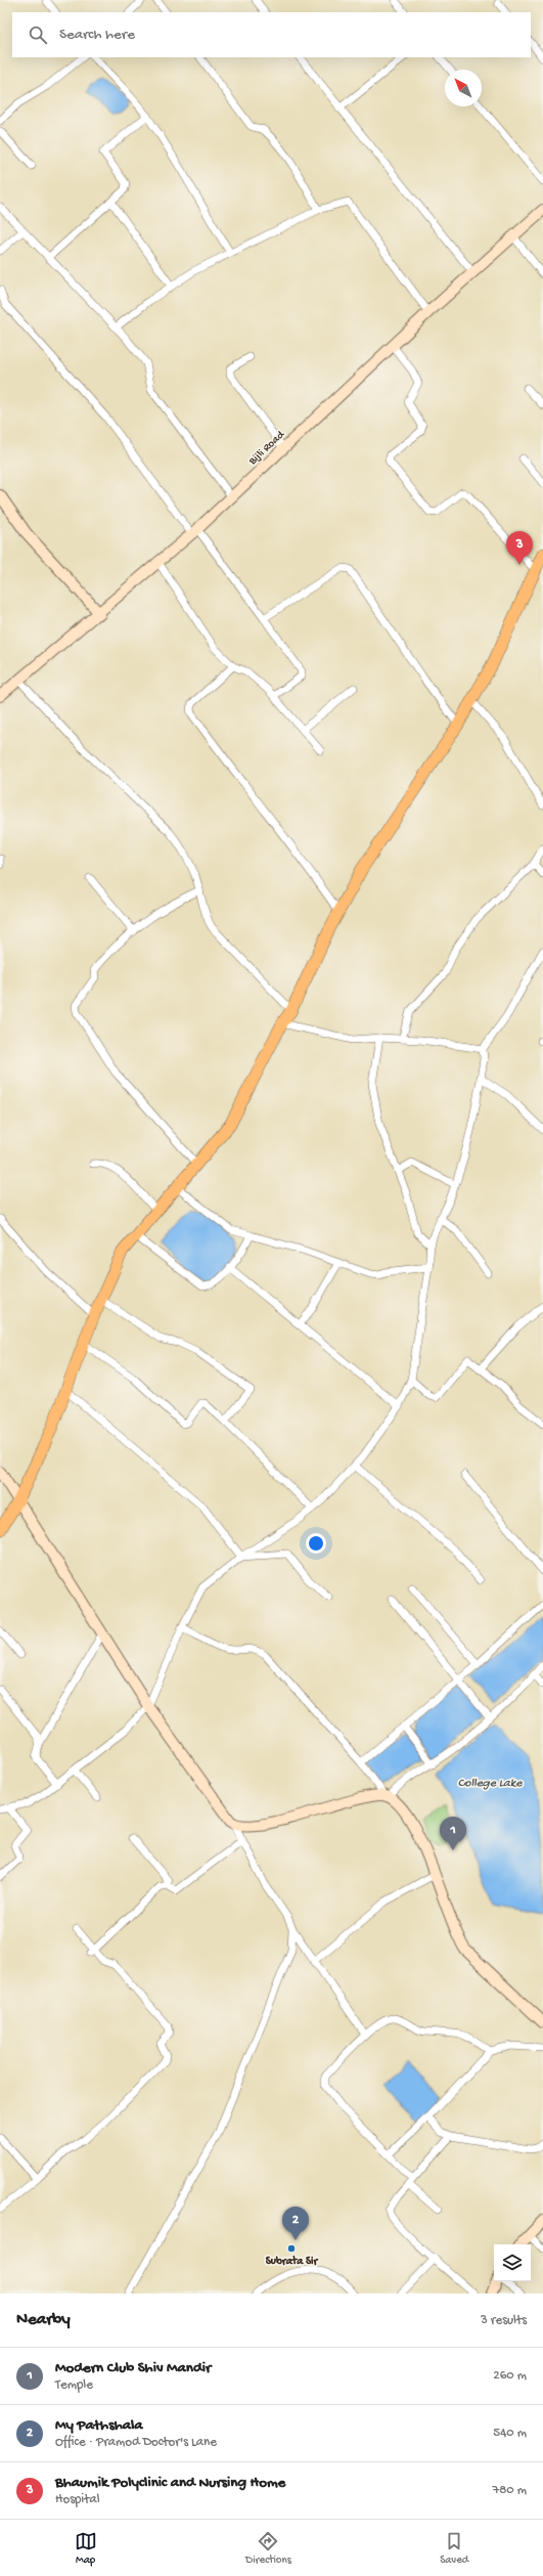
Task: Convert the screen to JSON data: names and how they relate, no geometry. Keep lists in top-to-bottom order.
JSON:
{
  "streets": {
    "street": ["Bijli Road"]
  },
  "water": ["College Lake"],
  "places": ["Subrata Sir"],
  "north": "top left",
  "page": {
    "search": "Search here",
    "pins": ["3", "1", "2"],
    "heading": ["Nearby", "3 results"],
    "list": [
      {
        "mark": "1",
        "name": "Modern Club Shiv Mandir",
        "note": "Temple",
        "value": "260 m"
      },
      {
        "mark": "2",
        "name": "My Pathshala",
        "note": "Office · Pramod Doctor's Lane",
        "value": "540 m"
      },
      {
        "mark": "3",
        "name": "Bhaumik Polyclinic and Nursing Home",
        "note": "Hospital",
        "value": "780 m"
      }
    ],
    "nav": ["Map", "Directions", "Saved"]
  }
}
